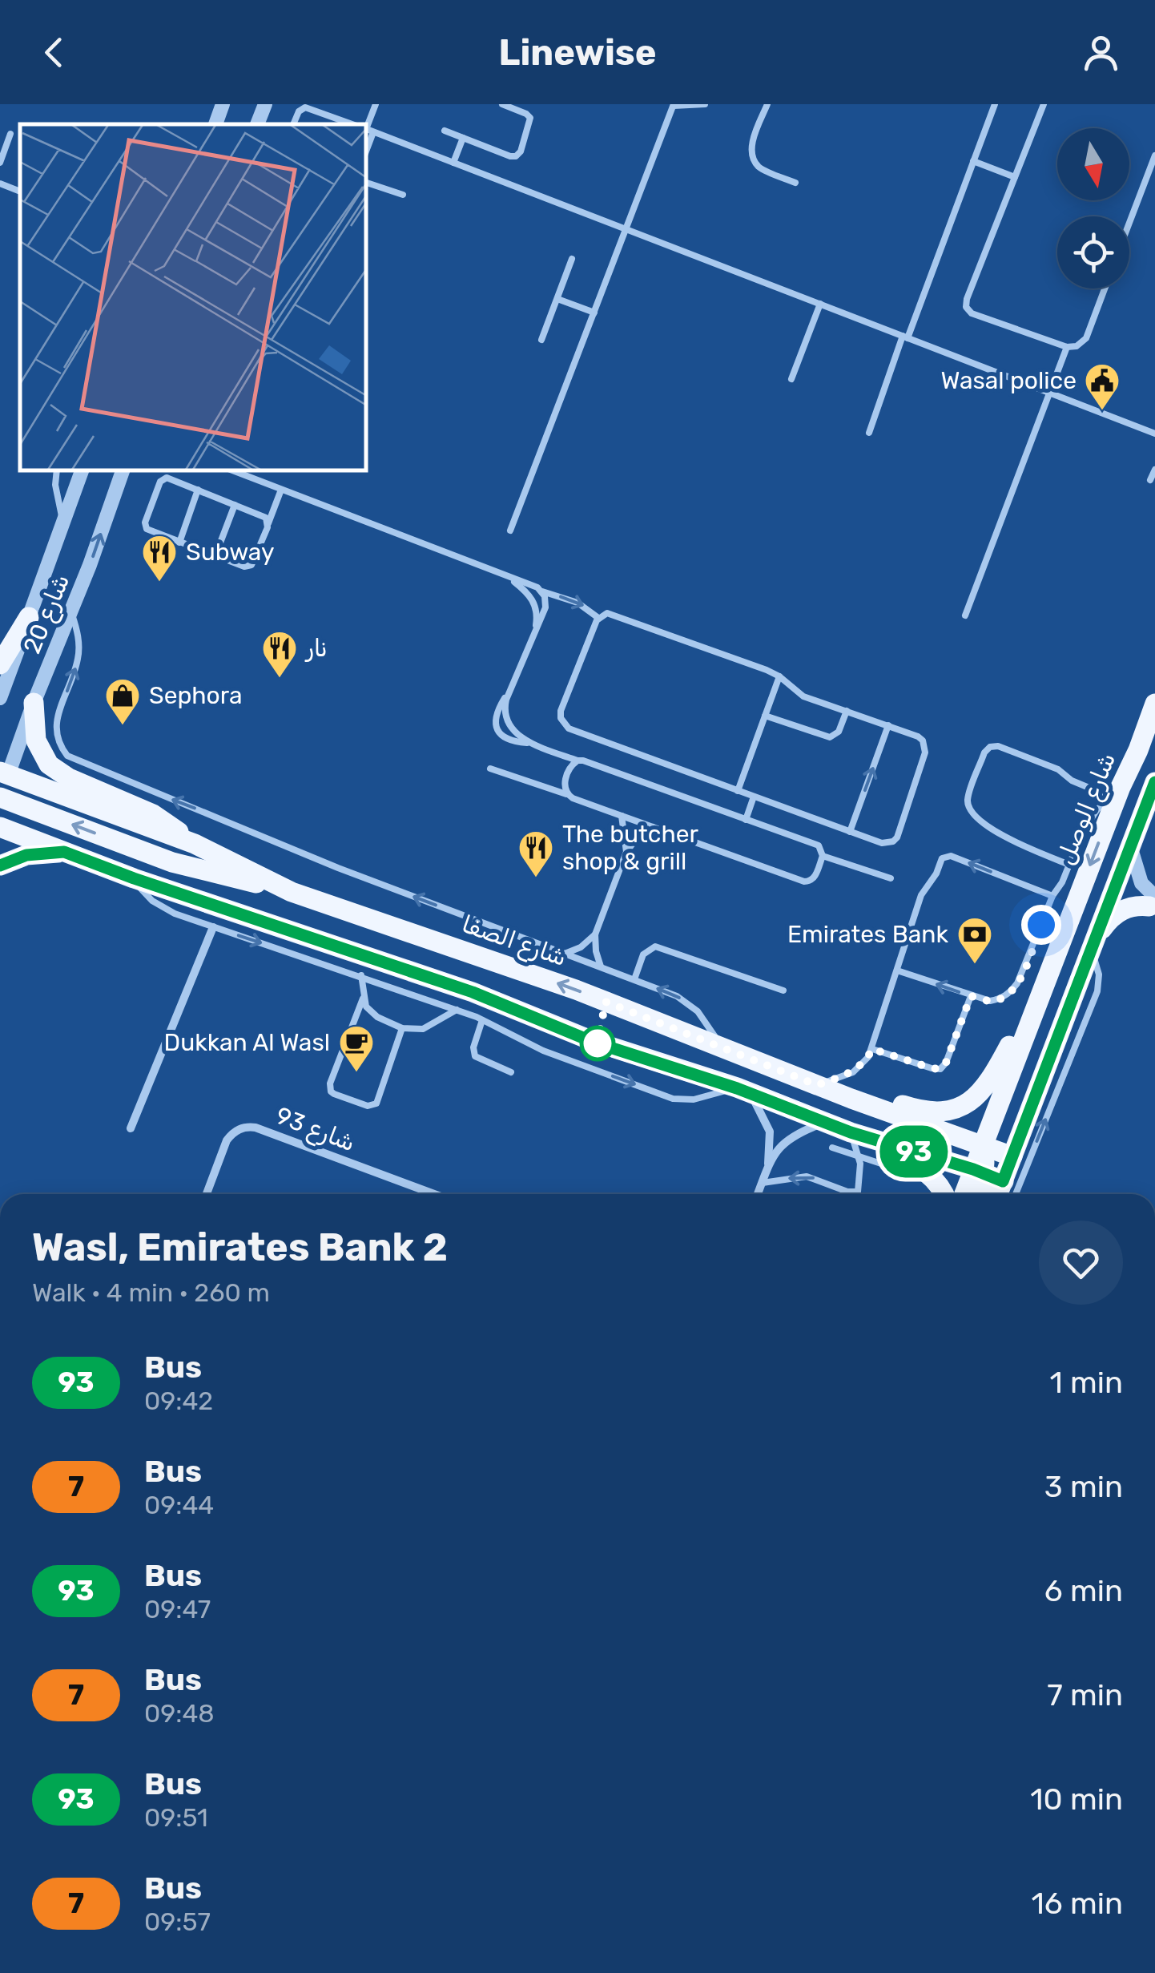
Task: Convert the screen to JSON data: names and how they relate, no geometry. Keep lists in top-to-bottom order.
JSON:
{
  "streets": {
    "main road": ["شارع الوصل", "شارع الصفا"],
    "street": ["شارع 20", "شارع 93"]
  },
  "crossings": [
    ["شارع 20", "شارع الصفا"],
    ["شارع الوصل", "شارع الصفا"]
  ],
  "places": {
    "public building": ["Wasal police"],
    "restaurant": ["Subway", "نار", "The butcher shop & grill"],
    "shop": ["Sephora"],
    "bank": ["Emirates Bank"],
    "cafe": ["Dukkan Al Wasl"]
  },
  "lines": ["bus line 93"],
  "north": "bottom",
  "page": {
    "header": "Linewise",
    "on_map": "93",
    "heading": ["Wasl, Emirates Bank 2", "Walk · 4 min · 260 m"],
    "list": [
      {
        "mark": "93",
        "name": "Bus",
        "note": "09:42",
        "value": "1 min"
      },
      {
        "mark": "7",
        "name": "Bus",
        "note": "09:44",
        "value": "3 min"
      },
      {
        "mark": "93",
        "name": "Bus",
        "note": "09:47",
        "value": "6 min"
      },
      {
        "mark": "7",
        "name": "Bus",
        "note": "09:48",
        "value": "7 min"
      },
      {
        "mark": "93",
        "name": "Bus",
        "note": "09:51",
        "value": "10 min"
      },
      {
        "mark": "7",
        "name": "Bus",
        "note": "09:57",
        "value": "16 min"
      }
    ]
  }
}
